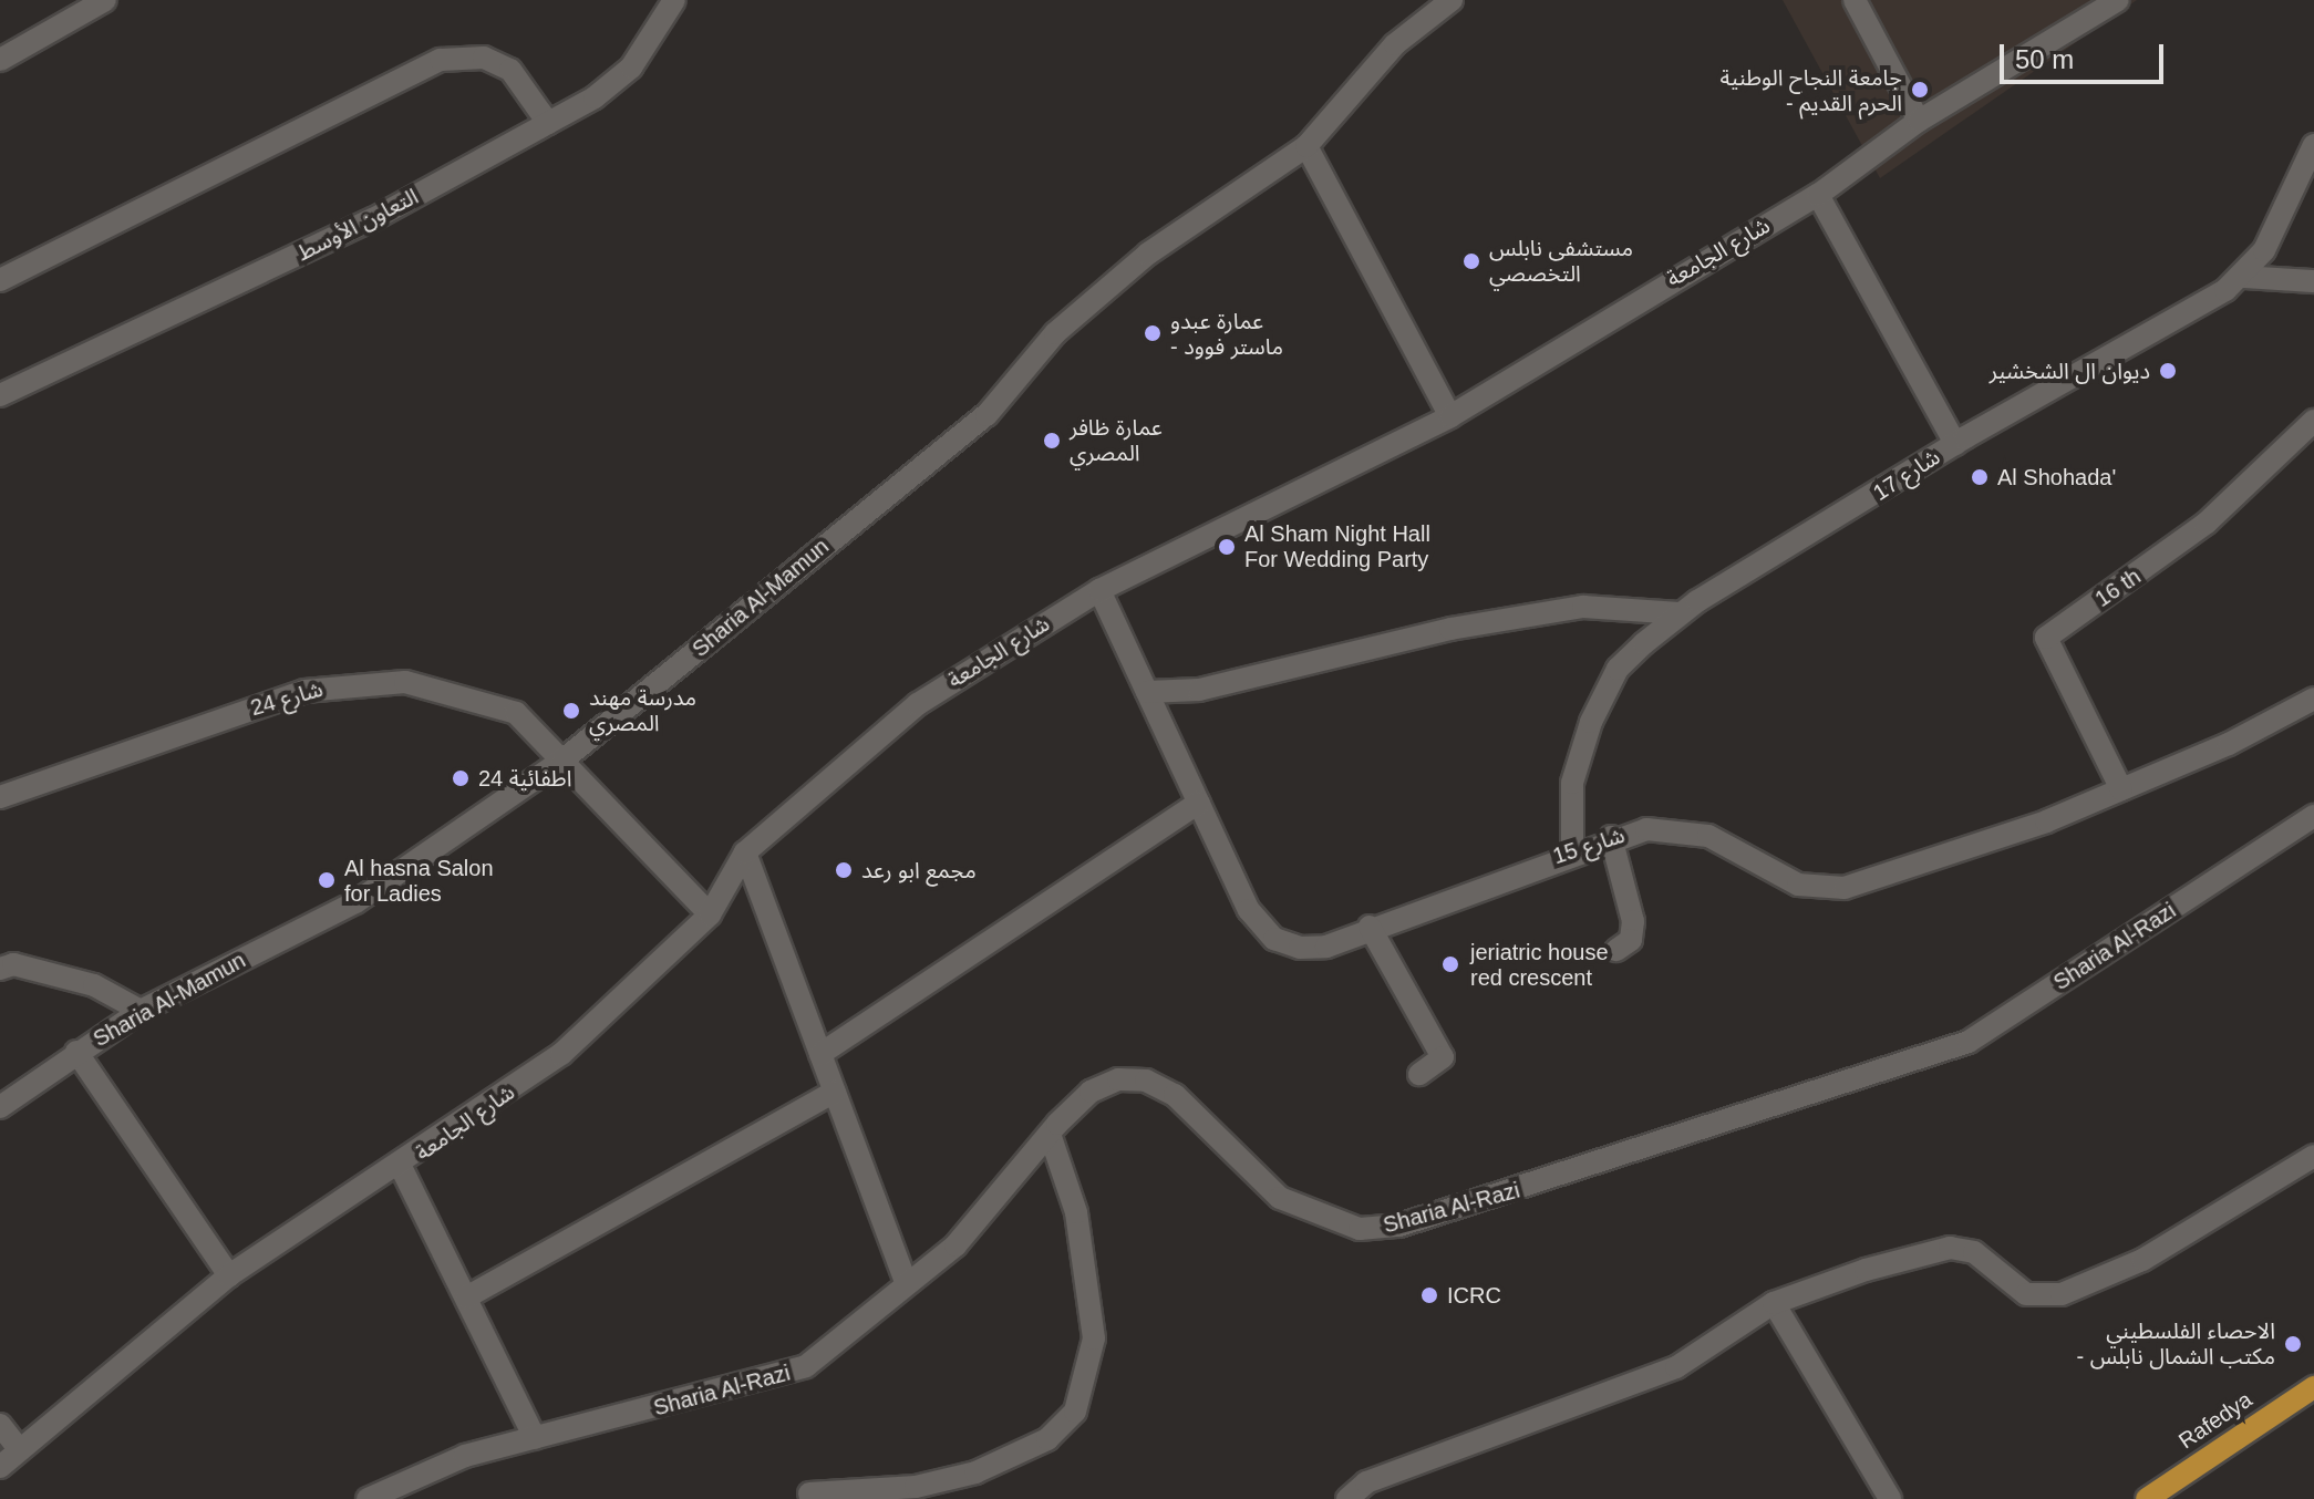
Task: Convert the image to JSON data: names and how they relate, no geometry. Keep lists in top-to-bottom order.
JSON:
{
  "streets": {
    "main road": ["Rafedya"],
    "street": [
      "التعاون الأوسط",
      "شارع الجامعة",
      "شارع 17",
      "16 th",
      "Sharia Al-Mamun",
      "شارع 24",
      "شارع 15",
      "Sharia Al-Razi"
    ]
  },
  "crossings": [
    ["شارع الجامعة", "شارع 24"],
    ["شارع الجامعة", "شارع 15"],
    ["شارع 17", "شارع 15"],
    ["16 th", "شارع 15"],
    ["Sharia Al-Mamun", "شارع 24"]
  ],
  "places": [
    "جامعة النجاح الوطنية - الحرم القديم",
    "مستشفى نابلس التخصصي",
    "عمارة عبدو - ماستر فوود",
    "ديوان ال الشخشير",
    "عمارة ظافر المصري",
    "Al Shohada'",
    "Al Sham Night Hall For Wedding Party",
    "مدرسة مهند المصري",
    "اطفائية 24",
    "مجمع ابو رعد",
    "Al hasna Salon for Ladies",
    "jeriatric house red crescent",
    "ICRC",
    "الاحصاء الفلسطيني - مكتب الشمال نابلس"
  ],
  "scale_bar": "50 m"
}
